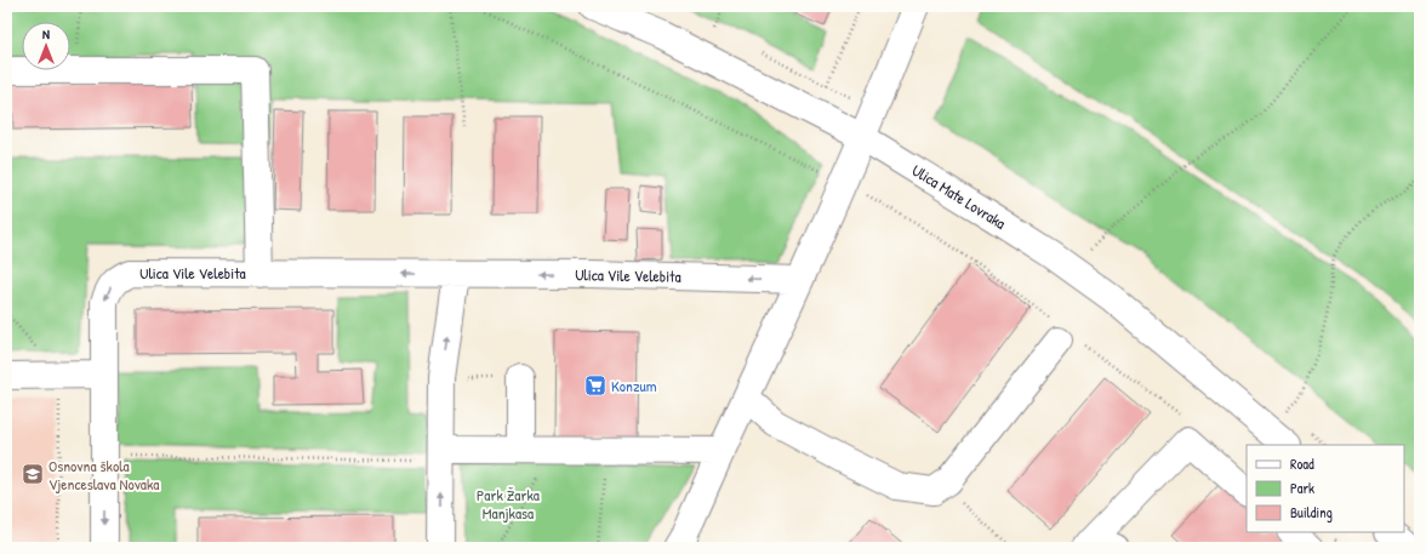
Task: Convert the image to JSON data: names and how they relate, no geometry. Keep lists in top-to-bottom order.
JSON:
{
  "streets": {
    "street": ["Ulica Mate Lovraka", "Ulica Vile Velebita"]
  },
  "parks": ["Park Žarka Manjkasa"],
  "places": {
    "supermarket": ["Konzum"],
    "school or university": ["Osnovna škola Vjenceslava Novaka"]
  },
  "legend": ["Road", "Park", "Building"],
  "north": "top"
}
